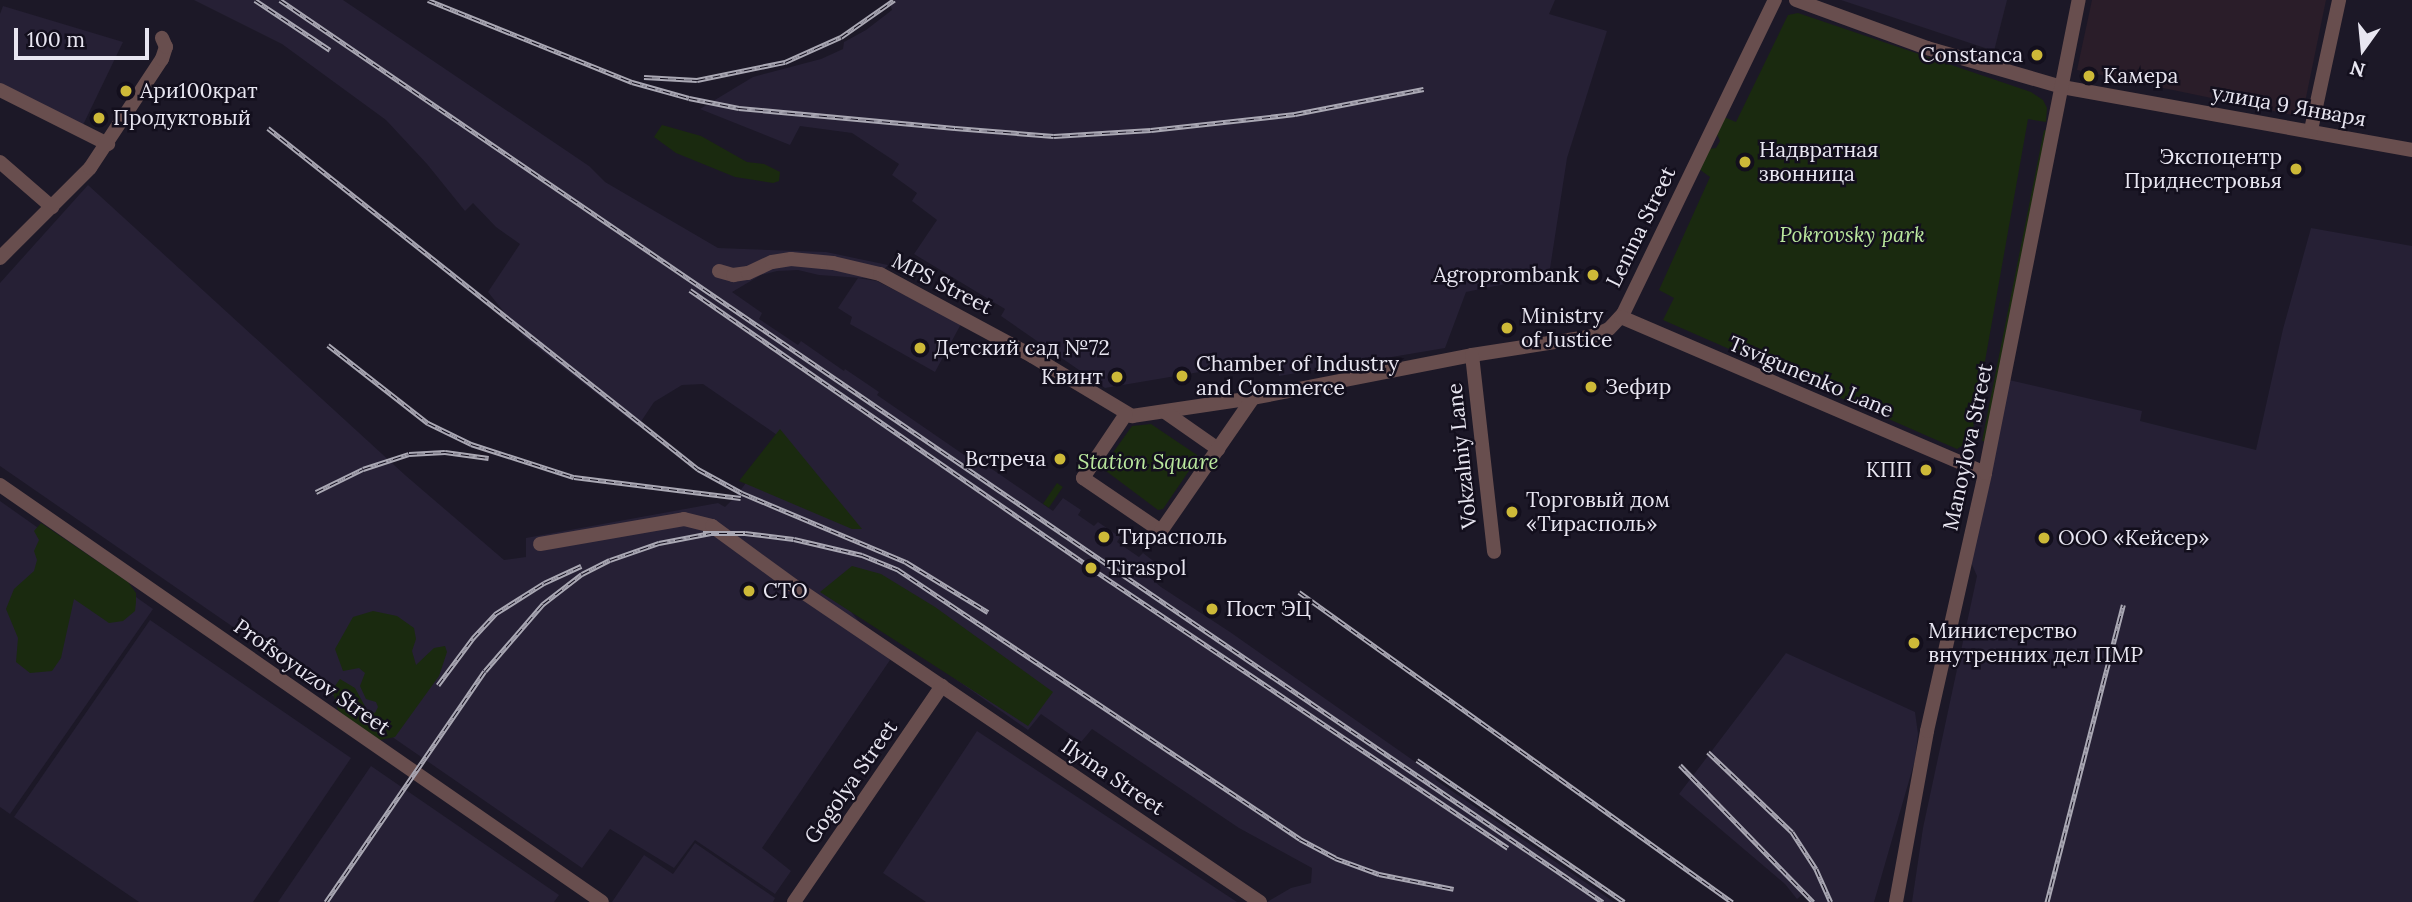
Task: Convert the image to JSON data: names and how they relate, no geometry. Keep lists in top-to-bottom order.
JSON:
{
  "streets": {
    "street": [
      "улица 9 Января",
      "Lenina Street",
      "MPS Street",
      "Tsvigunenko Lane",
      "Manoylova Street",
      "Vokzalniy Lane",
      "Profsoyuzov Street",
      "Ilyina Street",
      "Gogolya Street"
    ]
  },
  "crossings": [
    ["улица 9 Января", "Manoylova Street"],
    ["Lenina Street", "MPS Street"],
    ["Lenina Street", "Tsvigunenko Lane"],
    ["Lenina Street", "Vokzalniy Lane"],
    ["Tsvigunenko Lane", "Manoylova Street"],
    ["Ilyina Street", "Gogolya Street"]
  ],
  "parks": ["Pokrovsky park", "Station Square"],
  "places": [
    "Constanca",
    "Камера",
    "Ари100крат",
    "Продуктовый",
    "Надвратная звонница",
    "Экспоцентр Приднестровья",
    "Agroprombank",
    "Ministry of Justice",
    "Детский сад №72",
    "Chamber of Industry and Commerce",
    "Квинт",
    "Зефир",
    "Встреча",
    "КПП",
    "Торговый дом «Тирасполь»",
    "Тирасполь",
    "ООО «Кейсер»",
    "Tiraspol",
    "СТО",
    "Пост ЭЦ",
    "Министерство внутренних дел ПМР"
  ],
  "scale_bar": "100 m",
  "north": "bottom"
}
